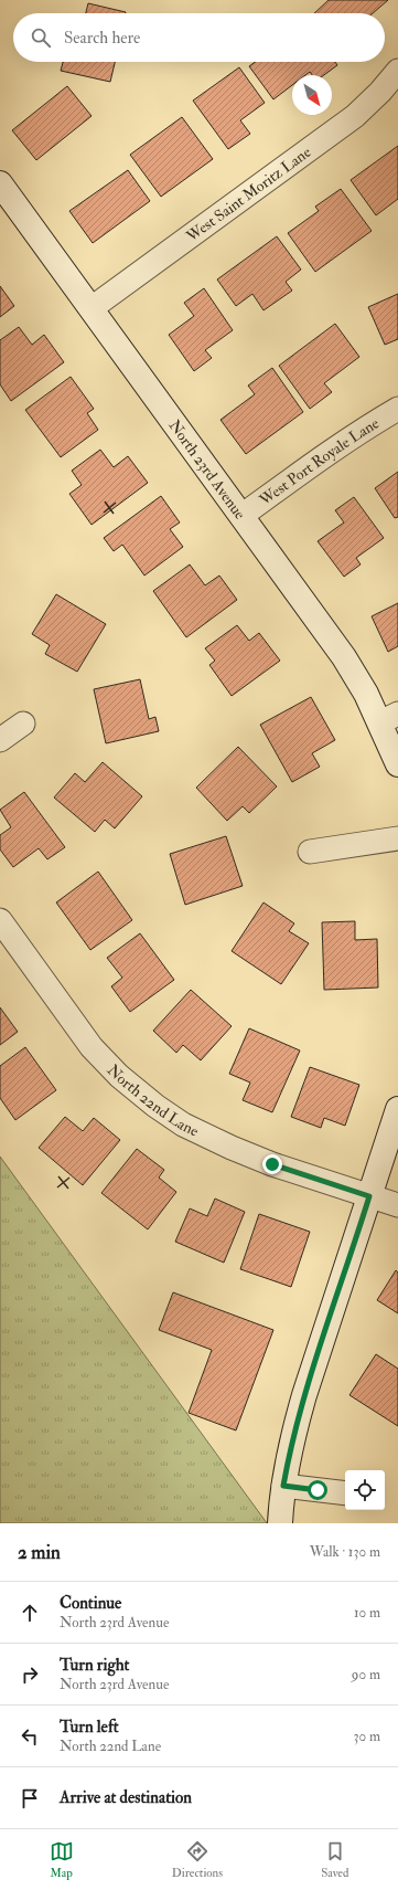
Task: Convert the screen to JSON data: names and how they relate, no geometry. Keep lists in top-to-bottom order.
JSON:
{
  "streets": {
    "street": [
      "West Saint Moritz Lane",
      "West Port Royale Lane",
      "North 23rd Avenue",
      "North 22nd Lane"
    ]
  },
  "crossings": [
    ["West Saint Moritz Lane", "North 23rd Avenue"],
    ["West Port Royale Lane", "North 23rd Avenue"]
  ],
  "north": "bottom right",
  "page": {
    "search": "Search here",
    "heading": ["2 min", "Walk · 130 m"],
    "list": [
      ["Continue", "North 23rd Avenue", "10 m"],
      ["Turn right", "North 23rd Avenue", "90 m"],
      ["Turn left", "North 22nd Lane", "30 m"],
      "Arrive at destination"
    ],
    "nav": ["Map", "Directions", "Saved"]
  }
}
